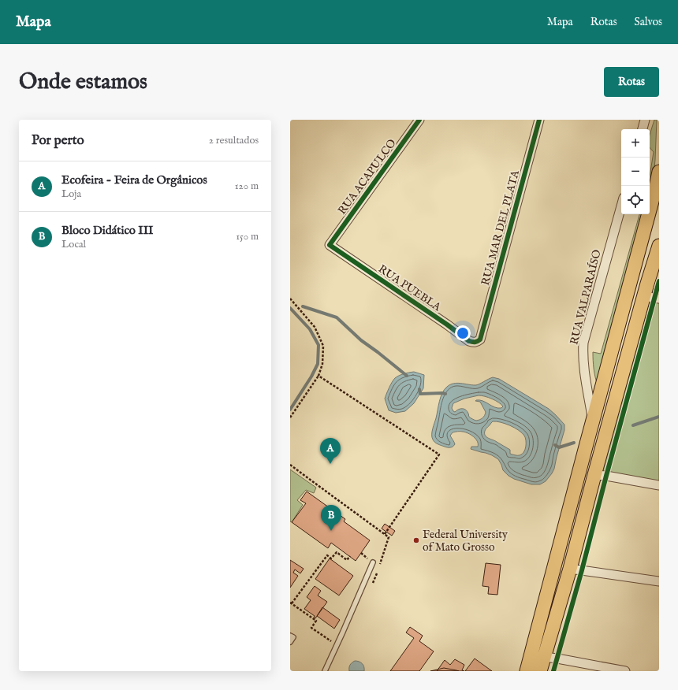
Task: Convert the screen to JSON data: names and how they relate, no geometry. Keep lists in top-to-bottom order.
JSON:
{
  "streets": {
    "street": [
      "RUA ACAPULCO",
      "RUA MAR DEL PLATA",
      "RUA PUEBLA",
      "RUA VALPARAÍSO"
    ]
  },
  "crossings": [
    ["RUA ACAPULCO", "RUA PUEBLA"],
    ["RUA MAR DEL PLATA", "RUA PUEBLA"]
  ],
  "places": ["Federal University of Mato Grosso"],
  "page": {
    "header": "Mapa",
    "nav": ["Mapa", "Rotas", "Salvos"],
    "buttons": "Rotas",
    "title": "Onde estamos",
    "heading": ["Por perto", "2 resultados"],
    "map_buttons": ["+", "−"],
    "list": [
      {
        "mark": "A",
        "name": "Ecofeira - Feira de Orgânicos",
        "note": "Loja",
        "value": "120 m"
      },
      {
        "mark": "B",
        "name": "Bloco Didático III",
        "note": "Local",
        "value": "150 m"
      }
    ],
    "pins": ["A", "B"]
  }
}
